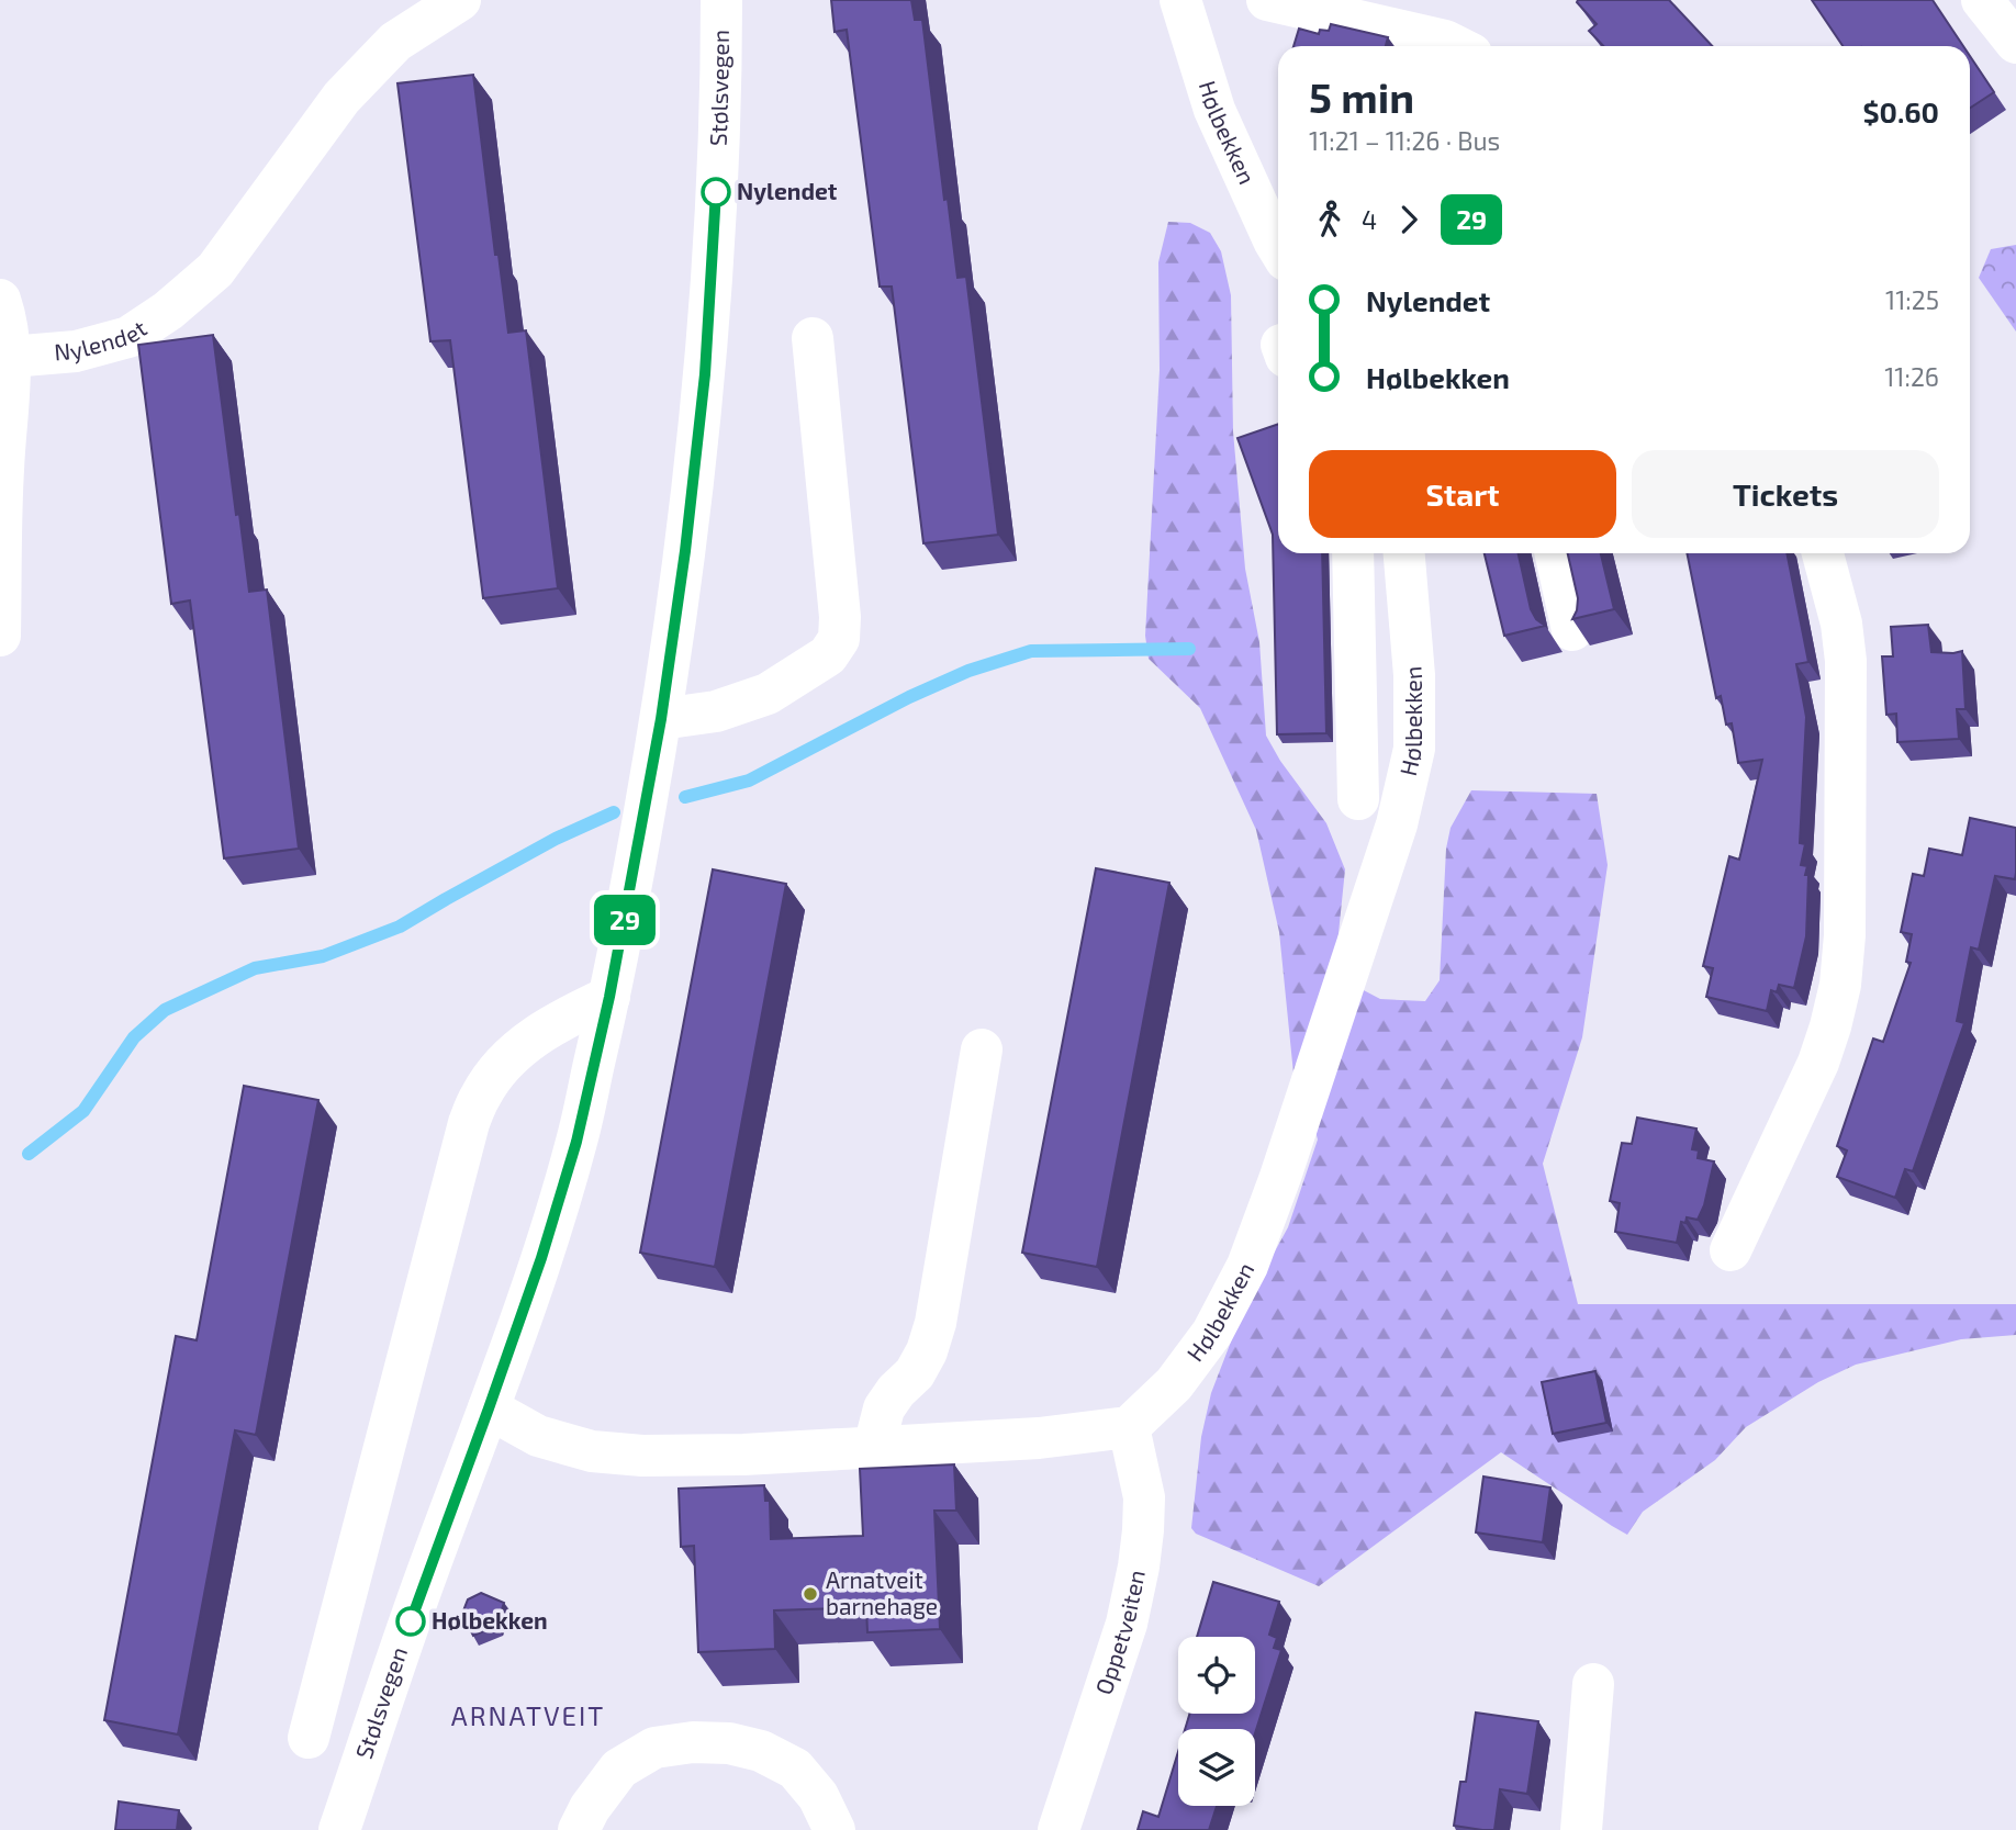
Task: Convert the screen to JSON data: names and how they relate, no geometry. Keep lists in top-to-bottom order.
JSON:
{
  "streets": {
    "street": [
      "Stølsvegen",
      "Hølbekken",
      "Nylendet",
      "Oppetveiten"
    ]
  },
  "crossings": [
    ["Hølbekken", "Oppetveiten"]
  ],
  "districts": ["ARNATVEIT"],
  "places": ["Nylendet", "Arnatveit barnehage", "Hølbekken"],
  "lines": ["bus line 29"],
  "page": {
    "on_map": "29",
    "heading": ["5 min", "11:21 – 11:26 · Bus", "$0.60"],
    "legs": ["4", "29"],
    "list": [
      {
        "name": "Nylendet",
        "value": "11:25"
      },
      {
        "name": "Hølbekken",
        "value": "11:26"
      }
    ],
    "buttons": ["Start", "Tickets"]
  }
}
